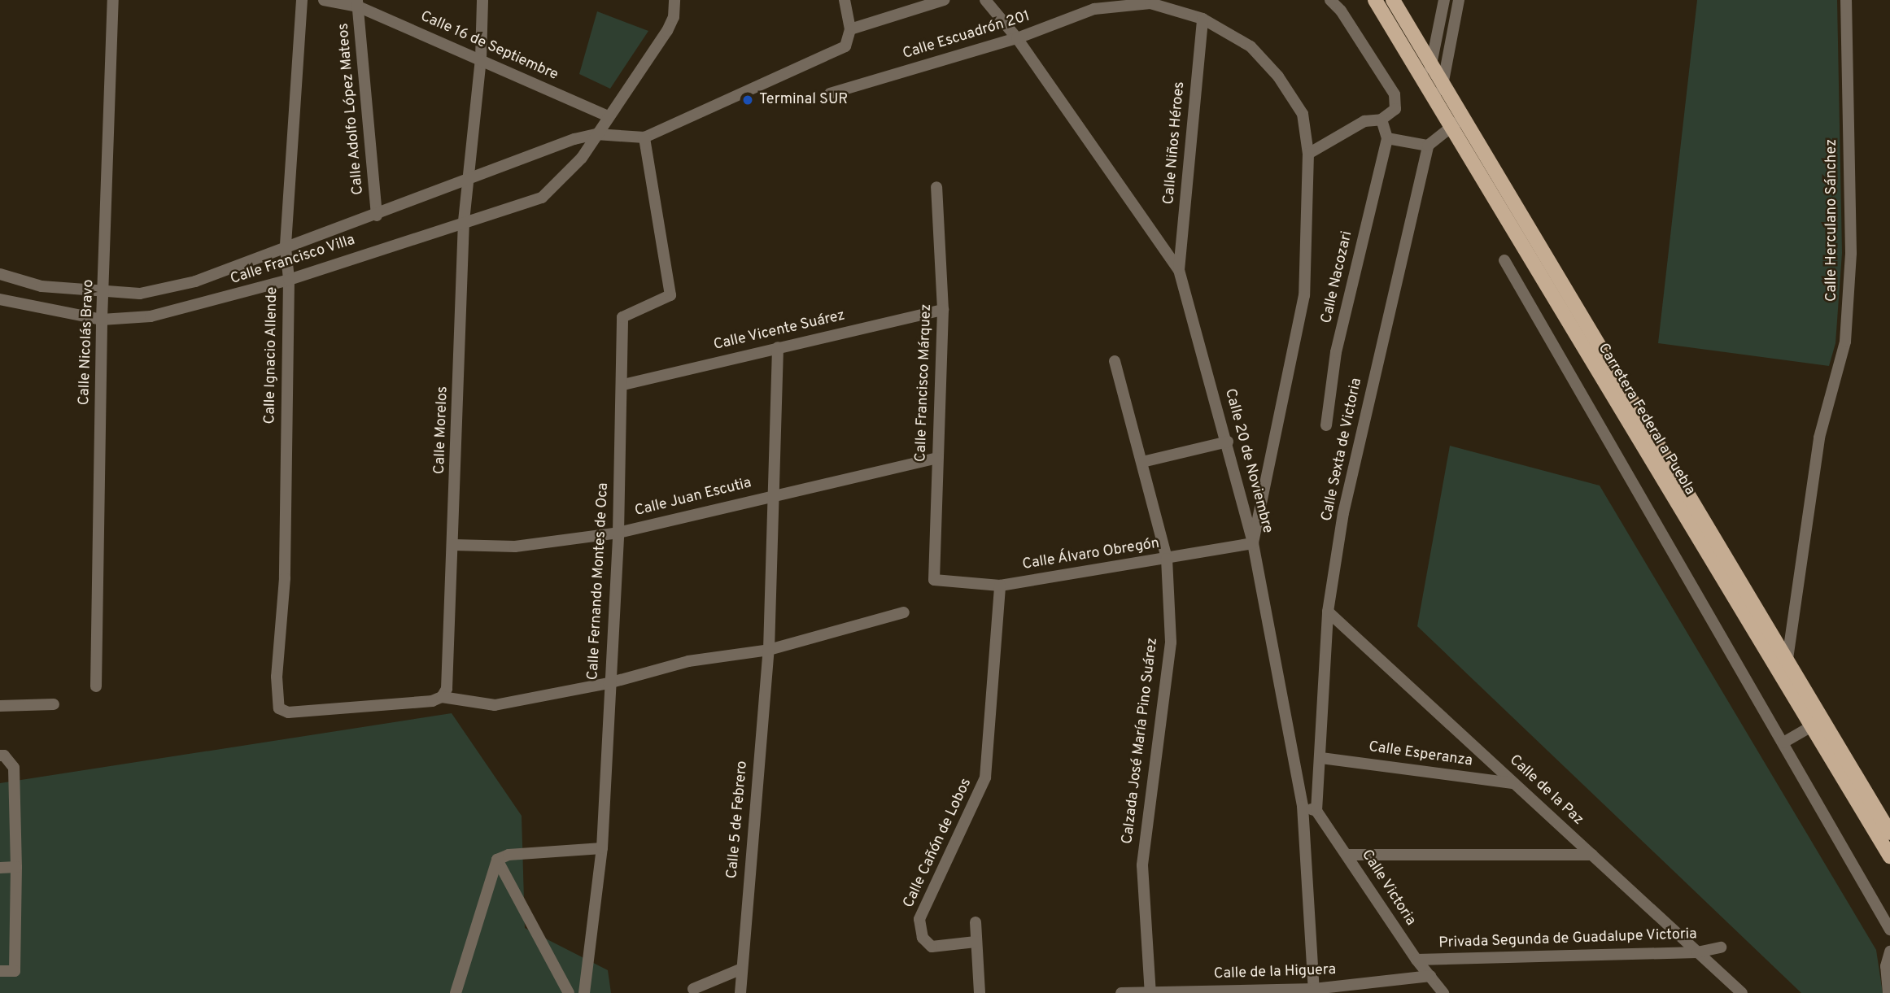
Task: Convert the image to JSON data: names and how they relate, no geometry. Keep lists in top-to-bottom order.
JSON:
{
  "streets": {
    "main road": ["Carretera Federal a Puebla"],
    "street": [
      "Calle Escuadrón 201",
      "Calle 16 de Septiembre",
      "Calle Adolfo López Mateos",
      "Calle Niños Héroes",
      "Calle Herculano Sánchez",
      "Calle Francisco Villa",
      "Calle Nacozari",
      "Calle Vicente Suárez",
      "Calle Nicolás Bravo",
      "Calle Ignacio Allende",
      "Calle Francisco Márquez",
      "Calle Morelos",
      "Calle Sexta de Victoria",
      "Calle 20 de Noviembre",
      "Calle Juan Escutia",
      "Calle Álvaro Obregón",
      "Calle Fernando Montes de Oca",
      "Calzada José María Pino Suárez",
      "Calle Esperanza",
      "Calle de la Paz",
      "Calle 5 de Febrero",
      "Calle Cañón de Lobos",
      "Calle Victoria",
      "Privada Segunda de Guadalupe Victoria",
      "Calle de la Higuera"
    ]
  },
  "crossings": [
    ["Calle Escuadrón 201", "Calle Niños Héroes"],
    ["Calle Escuadrón 201", "Calle 20 de Noviembre"],
    ["Calle Escuadrón 201", "Calle Álvaro Obregón"],
    ["Calle 16 de Septiembre", "Calle Adolfo López Mateos"],
    ["Calle 16 de Septiembre", "Calle Francisco Villa"],
    ["Calle 16 de Septiembre", "Calle Morelos"],
    ["Calle Adolfo López Mateos", "Calle Francisco Villa"],
    ["Calle Niños Héroes", "Calle 20 de Noviembre"],
    ["Calle Herculano Sánchez", "Carretera Federal a Puebla"],
    ["Calle Francisco Villa", "Calle Nicolás Bravo"],
    ["Calle Francisco Villa", "Calle Ignacio Allende"],
    ["Calle Francisco Villa", "Calle Morelos"],
    ["Calle Vicente Suárez", "Calle Francisco Márquez"],
    ["Calle Vicente Suárez", "Calle Fernando Montes de Oca"],
    ["Calle Ignacio Allende", "Calle Morelos"],
    ["Calle Francisco Márquez", "Calle Juan Escutia"],
    ["Calle Francisco Márquez", "Calle Álvaro Obregón"],
    ["Calle Morelos", "Calle Juan Escutia"],
    ["Calle Sexta de Victoria", "Calle Esperanza"],
    ["Calle Sexta de Victoria", "Calle de la Paz"],
    ["Calle Sexta de Victoria", "Calle Victoria"],
    ["Calle 20 de Noviembre", "Calle Álvaro Obregón"],
    ["Calle 20 de Noviembre", "Calle de la Higuera"],
    ["Calle Juan Escutia", "Calle Fernando Montes de Oca"],
    ["Calle Álvaro Obregón", "Calzada José María Pino Suárez"],
    ["Calle Álvaro Obregón", "Calle Cañón de Lobos"],
    ["Calzada José María Pino Suárez", "Calle de la Higuera"],
    ["Calle Esperanza", "Calle de la Paz"],
    ["Calle de la Paz", "Privada Segunda de Guadalupe Victoria"],
    ["Calle Victoria", "Privada Segunda de Guadalupe Victoria"],
    ["Calle Victoria", "Calle de la Higuera"]
  ],
  "places": ["Terminal SUR"]
}
